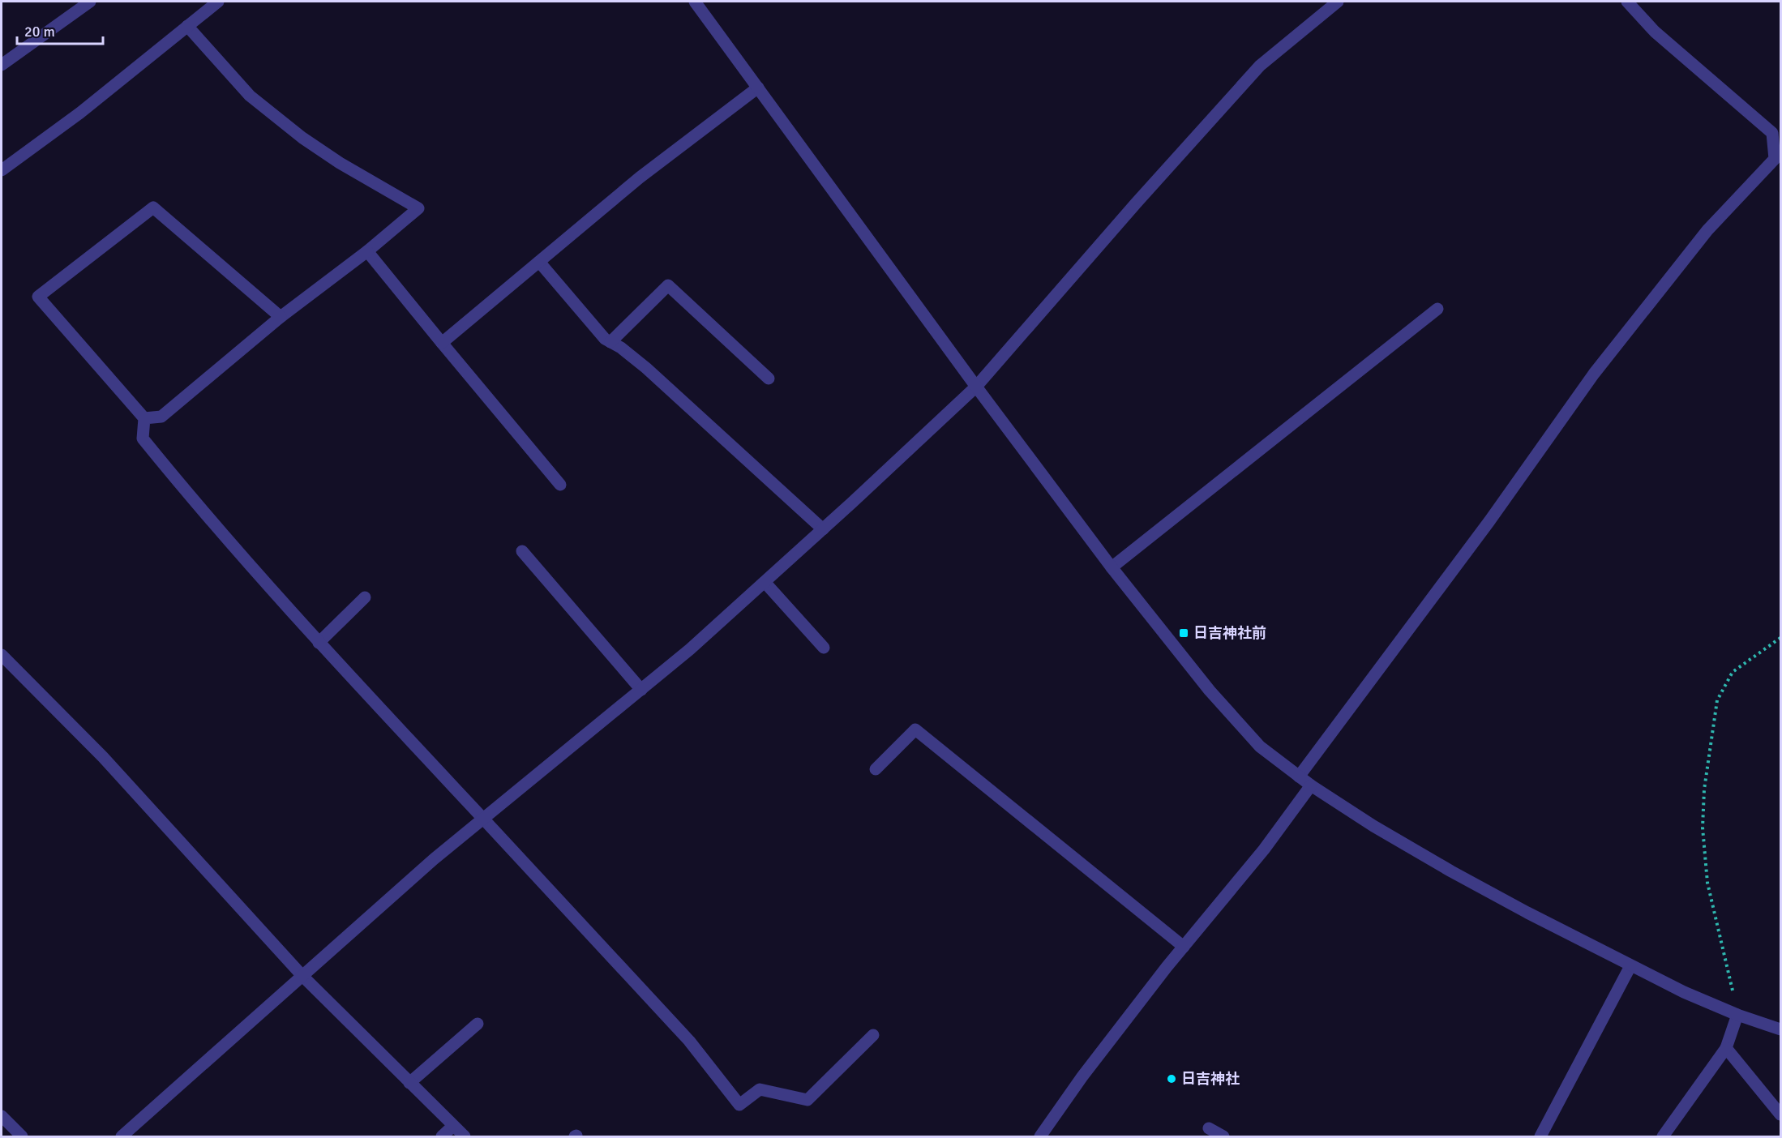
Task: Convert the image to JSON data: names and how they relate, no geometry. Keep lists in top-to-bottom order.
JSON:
{
  "places": {
    "transit": ["日吉神社前"],
    "other": ["日吉神社"]
  },
  "scale_bar": "20 m"
}
